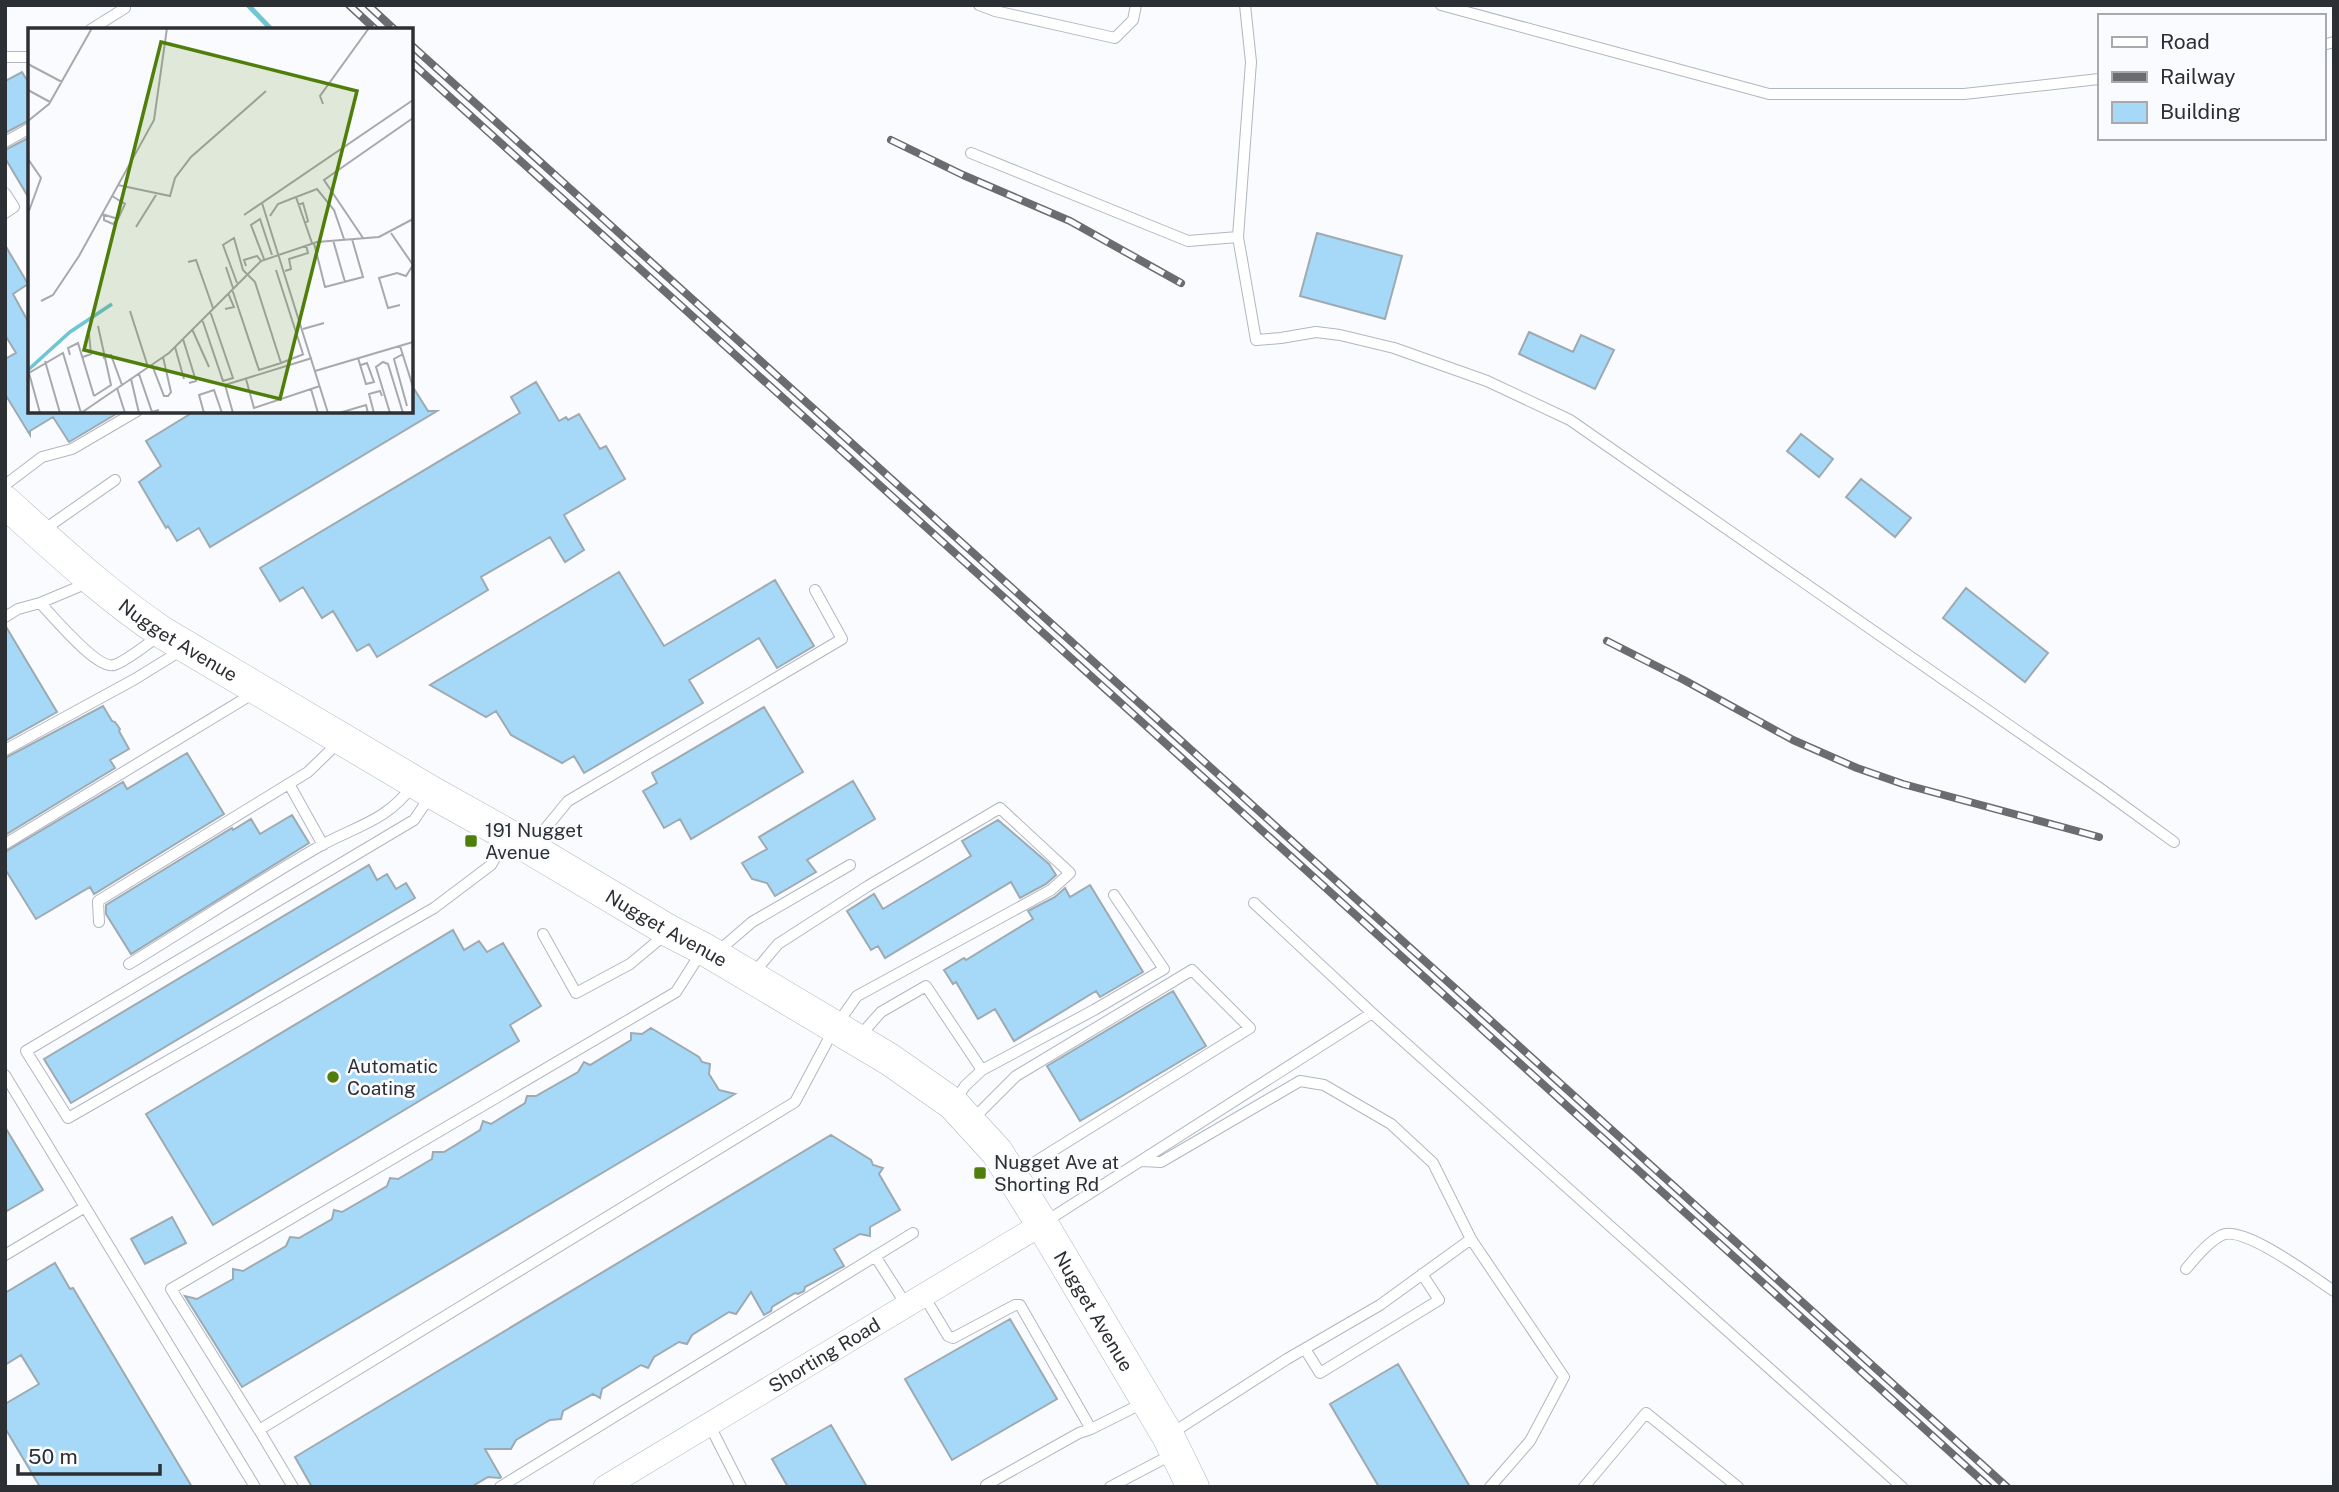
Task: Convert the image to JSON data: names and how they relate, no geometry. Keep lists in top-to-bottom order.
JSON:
{
  "streets": {
    "street": ["Nugget Avenue", "Shorting Road"]
  },
  "crossings": [
    ["Nugget Avenue", "Shorting Road"]
  ],
  "places": {
    "transit": ["191 Nugget Avenue", "Nugget Ave at Shorting Rd"],
    "other": ["Automatic Coating"]
  },
  "legend": ["Road", "Railway", "Building"],
  "scale_bar": "50 m"
}
